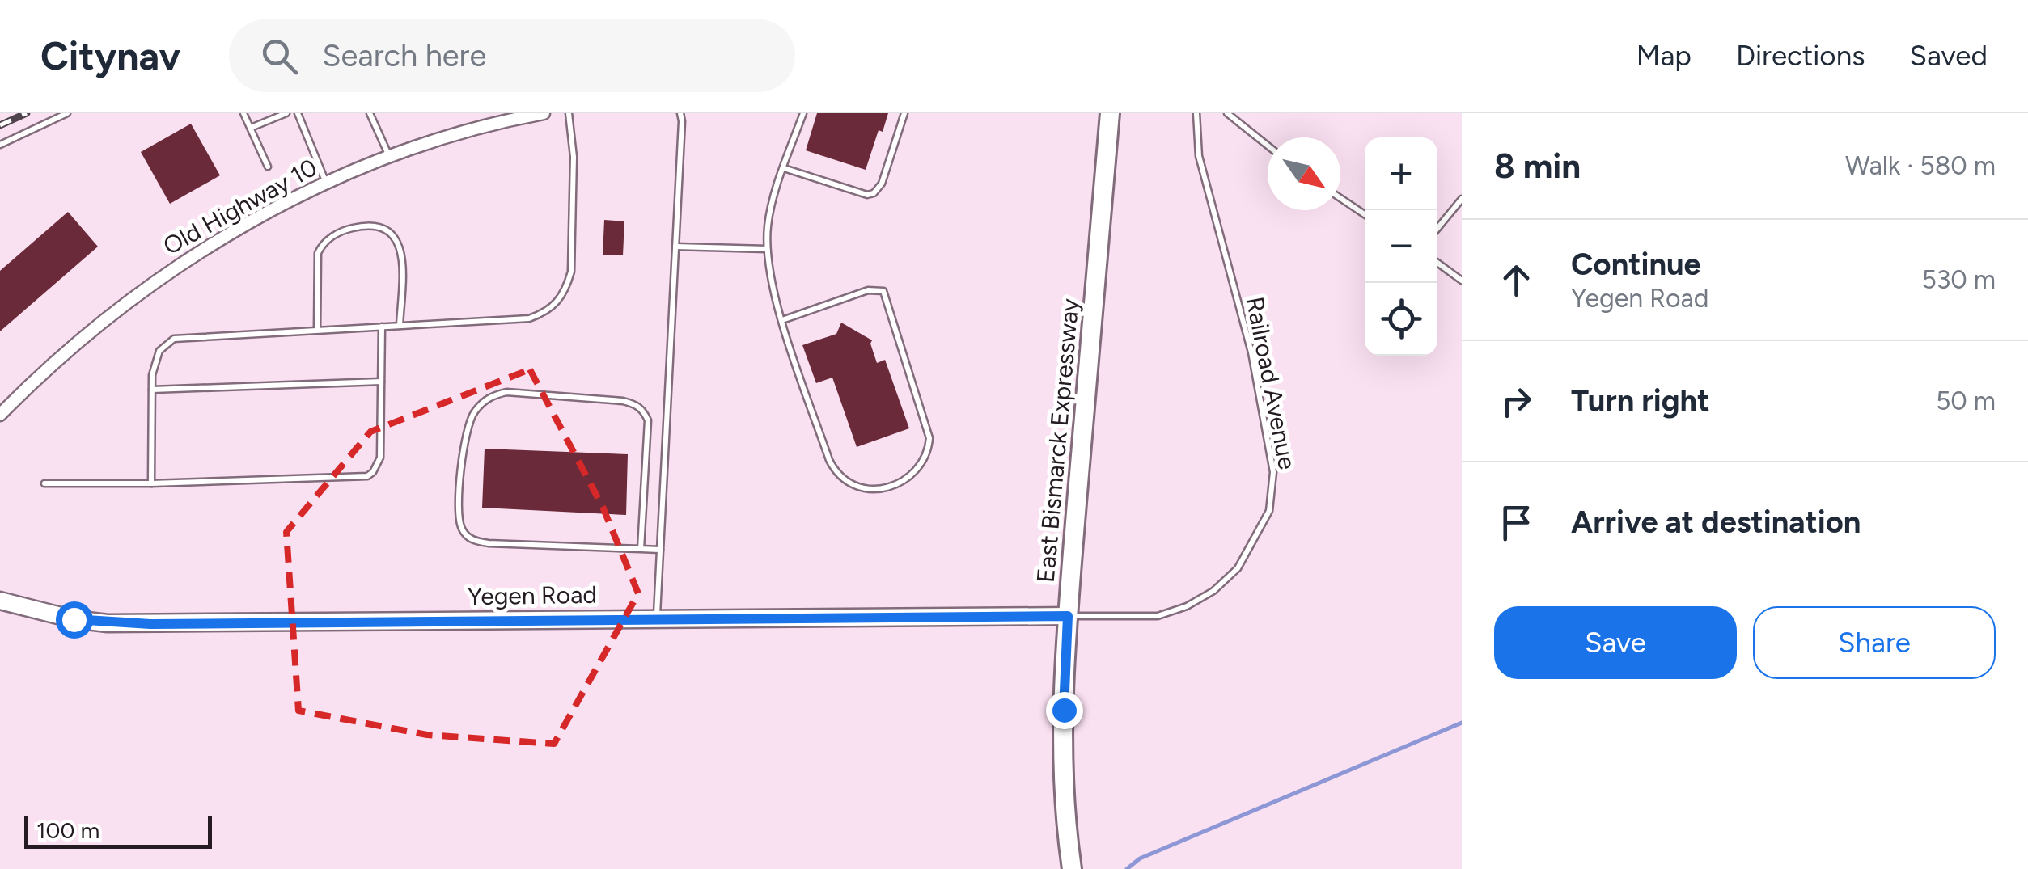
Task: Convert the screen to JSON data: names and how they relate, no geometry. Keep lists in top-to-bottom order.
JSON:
{
  "streets": {
    "main road": ["East Bismarck Expressway"],
    "street": ["Old Highway 10", "Yegen Road"],
    "lane": ["Railroad Avenue"]
  },
  "crossings": [
    ["Railroad Avenue", "East Bismarck Expressway"],
    ["Railroad Avenue", "Yegen Road"],
    ["East Bismarck Expressway", "Yegen Road"]
  ],
  "scale_bar": "100 m",
  "north": "bottom right",
  "page": {
    "header": "Citynav",
    "search": "Search here",
    "nav": ["Map", "Directions", "Saved"],
    "heading": ["8 min", "Walk · 580 m"],
    "map_buttons": ["+", "−"],
    "list": [
      ["Continue", "Yegen Road", "530 m"],
      ["Turn right", "50 m"],
      "Arrive at destination"
    ],
    "buttons": ["Save", "Share"],
    "scale": "100 m"
  }
}
